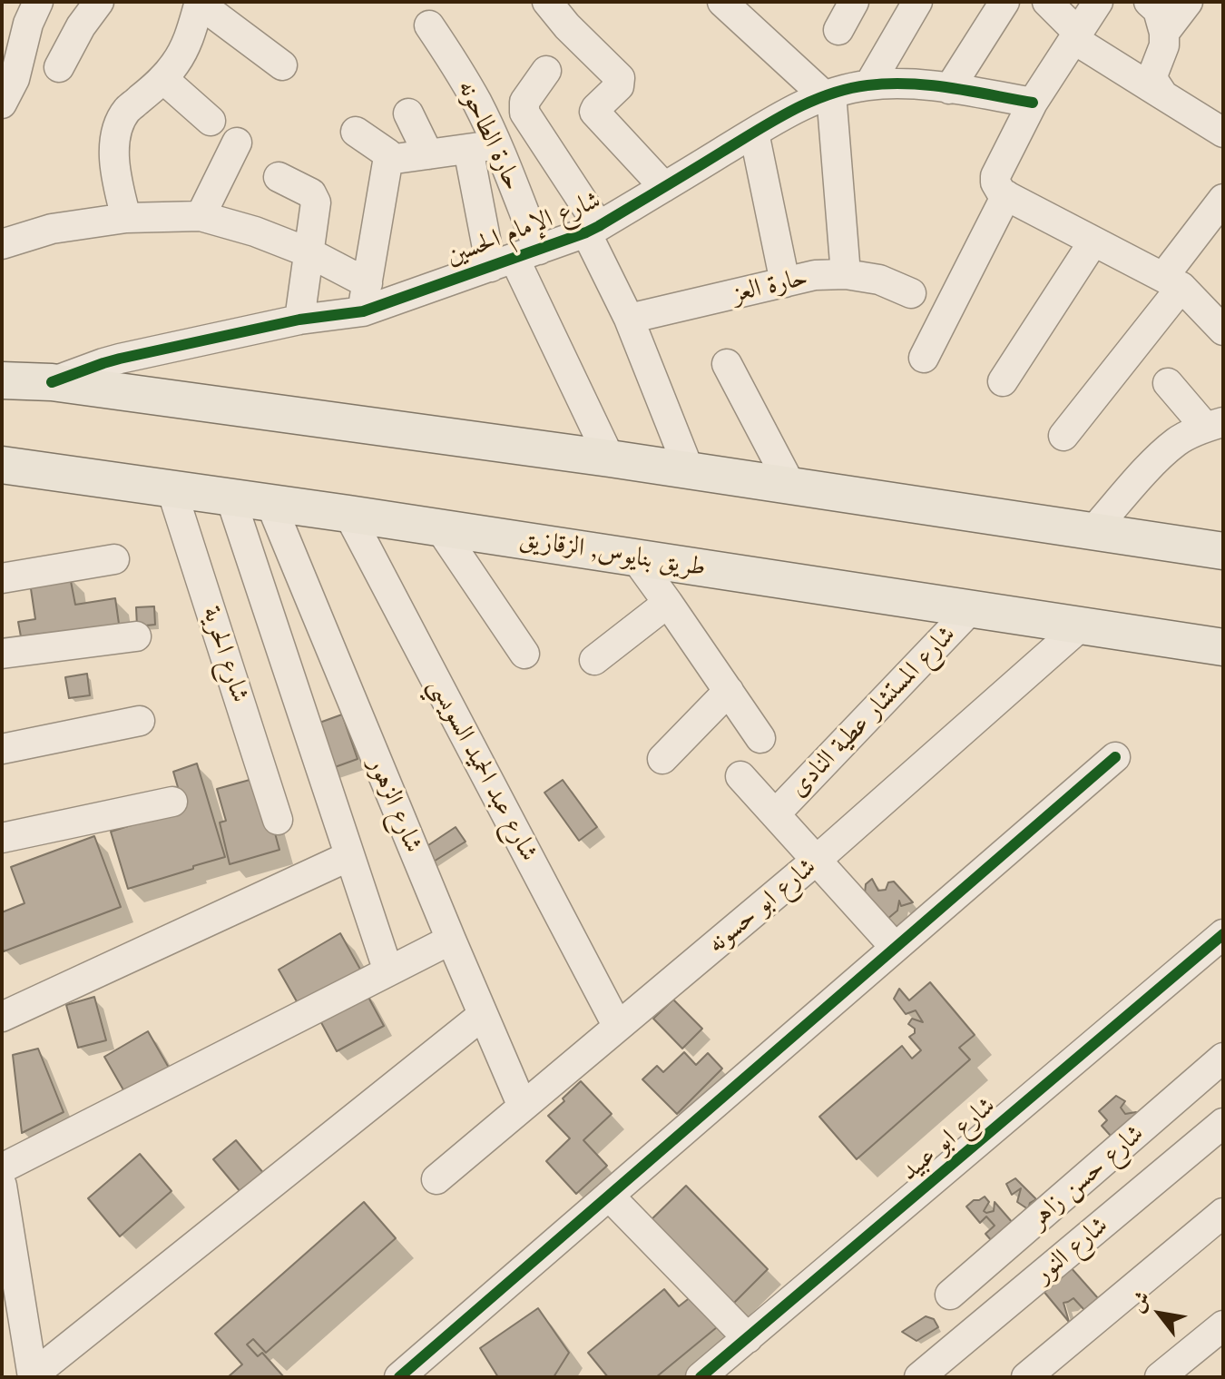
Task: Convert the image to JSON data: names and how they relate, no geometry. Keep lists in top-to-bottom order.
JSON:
{
  "streets": {
    "main road": ["طريق بنايوس, الزقازيق"],
    "street": [
      "حارة الطاحونه",
      "شارع الإمام الحسين",
      "حارة العز",
      "شارع الحرية",
      "شارع المستشار عطية النادى",
      "شارع عبد الحميد السويسي",
      "شارع الزهور",
      "شارع ابو حسونه",
      "شارع ابو عبيد",
      "شارع حسن زاهر",
      "شارع النور"
    ]
  },
  "crossings": [
    ["حارة الطاحونه", "شارع الإمام الحسين"],
    ["طريق بنايوس, الزقازيق", "شارع الحرية"],
    ["طريق بنايوس, الزقازيق", "شارع المستشار عطية النادى"],
    ["طريق بنايوس, الزقازيق", "شارع عبد الحميد السويسي"],
    ["طريق بنايوس, الزقازيق", "شارع الزهور"],
    ["طريق بنايوس, الزقازيق", "شارع ابو حسونه"],
    ["شارع عبد الحميد السويسي", "شارع ابو حسونه"],
    ["شارع الزهور", "شارع ابو حسونه"]
  ],
  "north": "top left"
}
